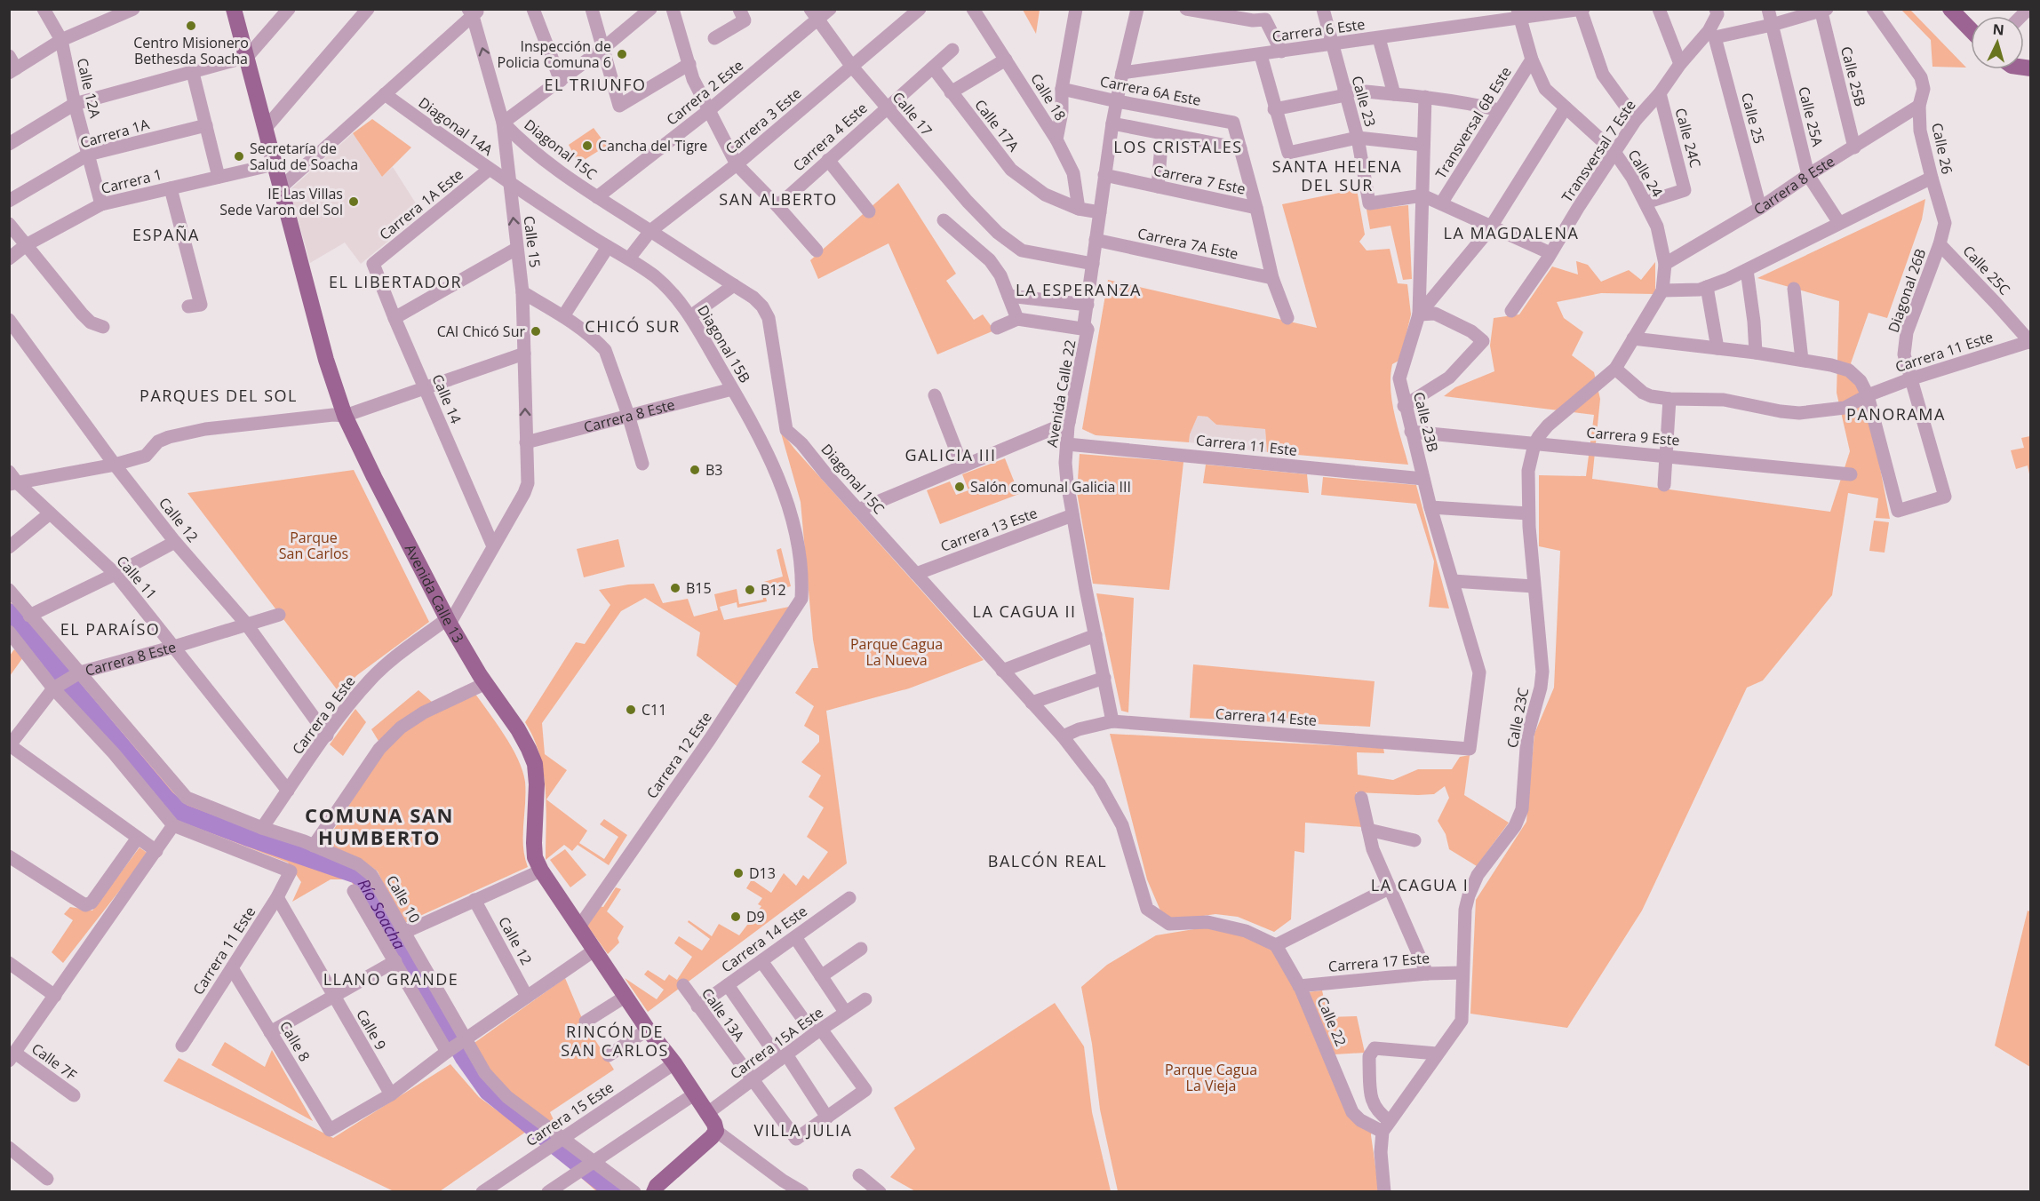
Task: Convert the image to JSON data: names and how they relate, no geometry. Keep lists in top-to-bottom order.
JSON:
{
  "streets": {
    "main road": ["Avenida Calle 13"],
    "street": [
      "Carrera 6 Este",
      "Calle 25B",
      "Calle 12A",
      "Carrera 6A Este",
      "Carrera 2 Este",
      "Calle 18",
      "Calle 23",
      "Calle 17",
      "Calle 25A",
      "Calle 25",
      "Carrera 3 Este",
      "Transversal 6B Este",
      "Calle 17A",
      "Diagonal 14A",
      "Carrera 1A",
      "Carrera 4 Este",
      "Calle 24C",
      "Calle 26",
      "Diagonal 15C",
      "Transversal 7 Este",
      "Calle 24",
      "Carrera 7 Este",
      "Carrera 1",
      "Carrera 8 Este",
      "Carrera 1A Este",
      "Calle 15",
      "Carrera 7A Este",
      "Calle 25C",
      "Diagonal 26B",
      "Diagonal 15B",
      "Carrera 11 Este",
      "Avenida Calle 22",
      "Calle 14",
      "Calle 23B",
      "Carrera 9 Este",
      "Calle 12",
      "Carrera 13 Este",
      "Calle 11",
      "Carrera 14 Este",
      "Calle 23C",
      "Carrera 12 Este",
      "Calle 10",
      "Carrera 17 Este",
      "Calle 13A",
      "Calle 22",
      "Calle 9",
      "Calle 8",
      "Carrera 15A Este",
      "Calle 7F",
      "Carrera 15 Este"
    ]
  },
  "crossings": [
    ["Carrera 6 Este", "Calle 23"],
    ["Carrera 6 Este", "Calle 24"],
    ["Carrera 6 Este", "Avenida Calle 22"],
    ["Calle 25B", "Carrera 8 Este"],
    ["Calle 12A", "Carrera 1A"],
    ["Calle 12A", "Carrera 1"],
    ["Carrera 6A Este", "Avenida Calle 22"],
    ["Carrera 2 Este", "Calle 17"],
    ["Carrera 2 Este", "Diagonal 15C"],
    ["Calle 18", "Calle 17A"],
    ["Calle 23", "Calle 23B"],
    ["Calle 17", "Carrera 3 Este"],
    ["Calle 17", "Carrera 4 Este"],
    ["Calle 17", "Avenida Calle 22"],
    ["Calle 25A", "Carrera 8 Este"],
    ["Calle 25", "Transversal 7 Este"],
    ["Calle 25", "Carrera 8 Este"],
    ["Carrera 3 Este", "Diagonal 15C"],
    ["Carrera 3 Este", "Diagonal 15B"],
    ["Transversal 6B Este", "Calle 24"],
    ["Calle 17A", "Carrera 4 Este"],
    ["Diagonal 14A", "Carrera 1A Este"],
    ["Diagonal 14A", "Calle 15"],
    ["Diagonal 14A", "Diagonal 15B"],
    ["Calle 24C", "Transversal 7 Este"],
    ["Calle 24C", "Calle 24"],
    ["Calle 26", "Carrera 8 Este"],
    ["Calle 26", "Calle 25C"],
    ["Calle 26", "Diagonal 26B"],
    ["Diagonal 15C", "Calle 15"],
    ["Diagonal 15C", "Carrera 13 Este"],
    ["Diagonal 15C", "Carrera 14 Este"],
    ["Diagonal 15C", "Calle 22"],
    ["Transversal 7 Este", "Calle 24"],
    ["Calle 24", "Carrera 8 Este"],
    ["Calle 24", "Calle 23C"],
    ["Carrera 7 Este", "Avenida Calle 22"],
    ["Carrera 1", "Avenida Calle 13"],
    ["Carrera 8 Este", "Calle 15"],
    ["Carrera 8 Este", "Diagonal 15B"],
    ["Carrera 8 Este", "Calle 12"],
    ["Carrera 8 Este", "Calle 11"],
    ["Carrera 8 Este", "Calle 10"],
    ["Carrera 1A Este", "Calle 14"],
    ["Calle 15", "Diagonal 15B"],
    ["Calle 15", "Calle 14"],
    ["Carrera 7A Este", "Avenida Calle 22"],
    ["Calle 25C", "Diagonal 26B"],
    ["Calle 25C", "Carrera 11 Este"],
    ["Diagonal 26B", "Carrera 11 Este"],
    ["Diagonal 15B", "Carrera 12 Este"],
    ["Carrera 11 Este", "Avenida Calle 22"],
    ["Carrera 11 Este", "Calle 23B"],
    ["Carrera 11 Este", "Calle 23C"],
    ["Carrera 11 Este", "Calle 9"],
    ["Carrera 11 Este", "Calle 8"],
    ["Avenida Calle 22", "Carrera 13 Este"],
    ["Avenida Calle 22", "Carrera 14 Este"],
    ["Calle 23B", "Carrera 9 Este"],
    ["Calle 23B", "Carrera 14 Este"],
    ["Carrera 9 Este", "Calle 12"],
    ["Carrera 9 Este", "Calle 11"],
    ["Carrera 9 Este", "Avenida Calle 13"],
    ["Carrera 9 Este", "Calle 23C"],
    ["Carrera 9 Este", "Calle 10"],
    ["Avenida Calle 13", "Carrera 12 Este"],
    ["Avenida Calle 13", "Carrera 15A Este"],
    ["Avenida Calle 13", "Carrera 15 Este"],
    ["Carrera 14 Este", "Calle 13A"],
    ["Calle 23C", "Carrera 17 Este"],
    ["Calle 23C", "Calle 22"],
    ["Calle 10", "Carrera 15 Este"],
    ["Carrera 17 Este", "Calle 22"],
    ["Calle 13A", "Carrera 15A Este"],
    ["Calle 9", "Calle 8"]
  ],
  "districts": [
    "EL TRIUNFO",
    "LOS CRISTALES",
    "SANTA HELENA DEL SUR",
    "SAN ALBERTO",
    "LA MAGDALENA",
    "ESPAÑA",
    "EL LIBERTADOR",
    "LA ESPERANZA",
    "CHICÓ SUR",
    "PARQUES DEL SOL",
    "PANORAMA",
    "GALICIA III",
    "LA CAGUA II",
    "EL PARAÍSO",
    "COMUNA SAN HUMBERTO",
    "BALCÓN REAL",
    "LA CAGUA I",
    "LLANO GRANDE",
    "RINCÓN DE SAN CARLOS",
    "VILLA JULIA"
  ],
  "water": ["Río Soacha"],
  "parks": ["Parque San Carlos", "Parque Cagua La Nueva", "Parque Cagua La Vieja"],
  "places": [
    "Centro Misionero Bethesda Soacha",
    "Inspección de Policia Comuna 6",
    "Cancha del Tigre",
    "Secretaría de Salud de Soacha",
    "IE Las Villas Sede Varon del Sol",
    "CAI Chicó Sur",
    "B3",
    "Salón comunal Galicia III",
    "B15",
    "B12",
    "C11",
    "D13",
    "D9"
  ],
  "north": "top"
}
